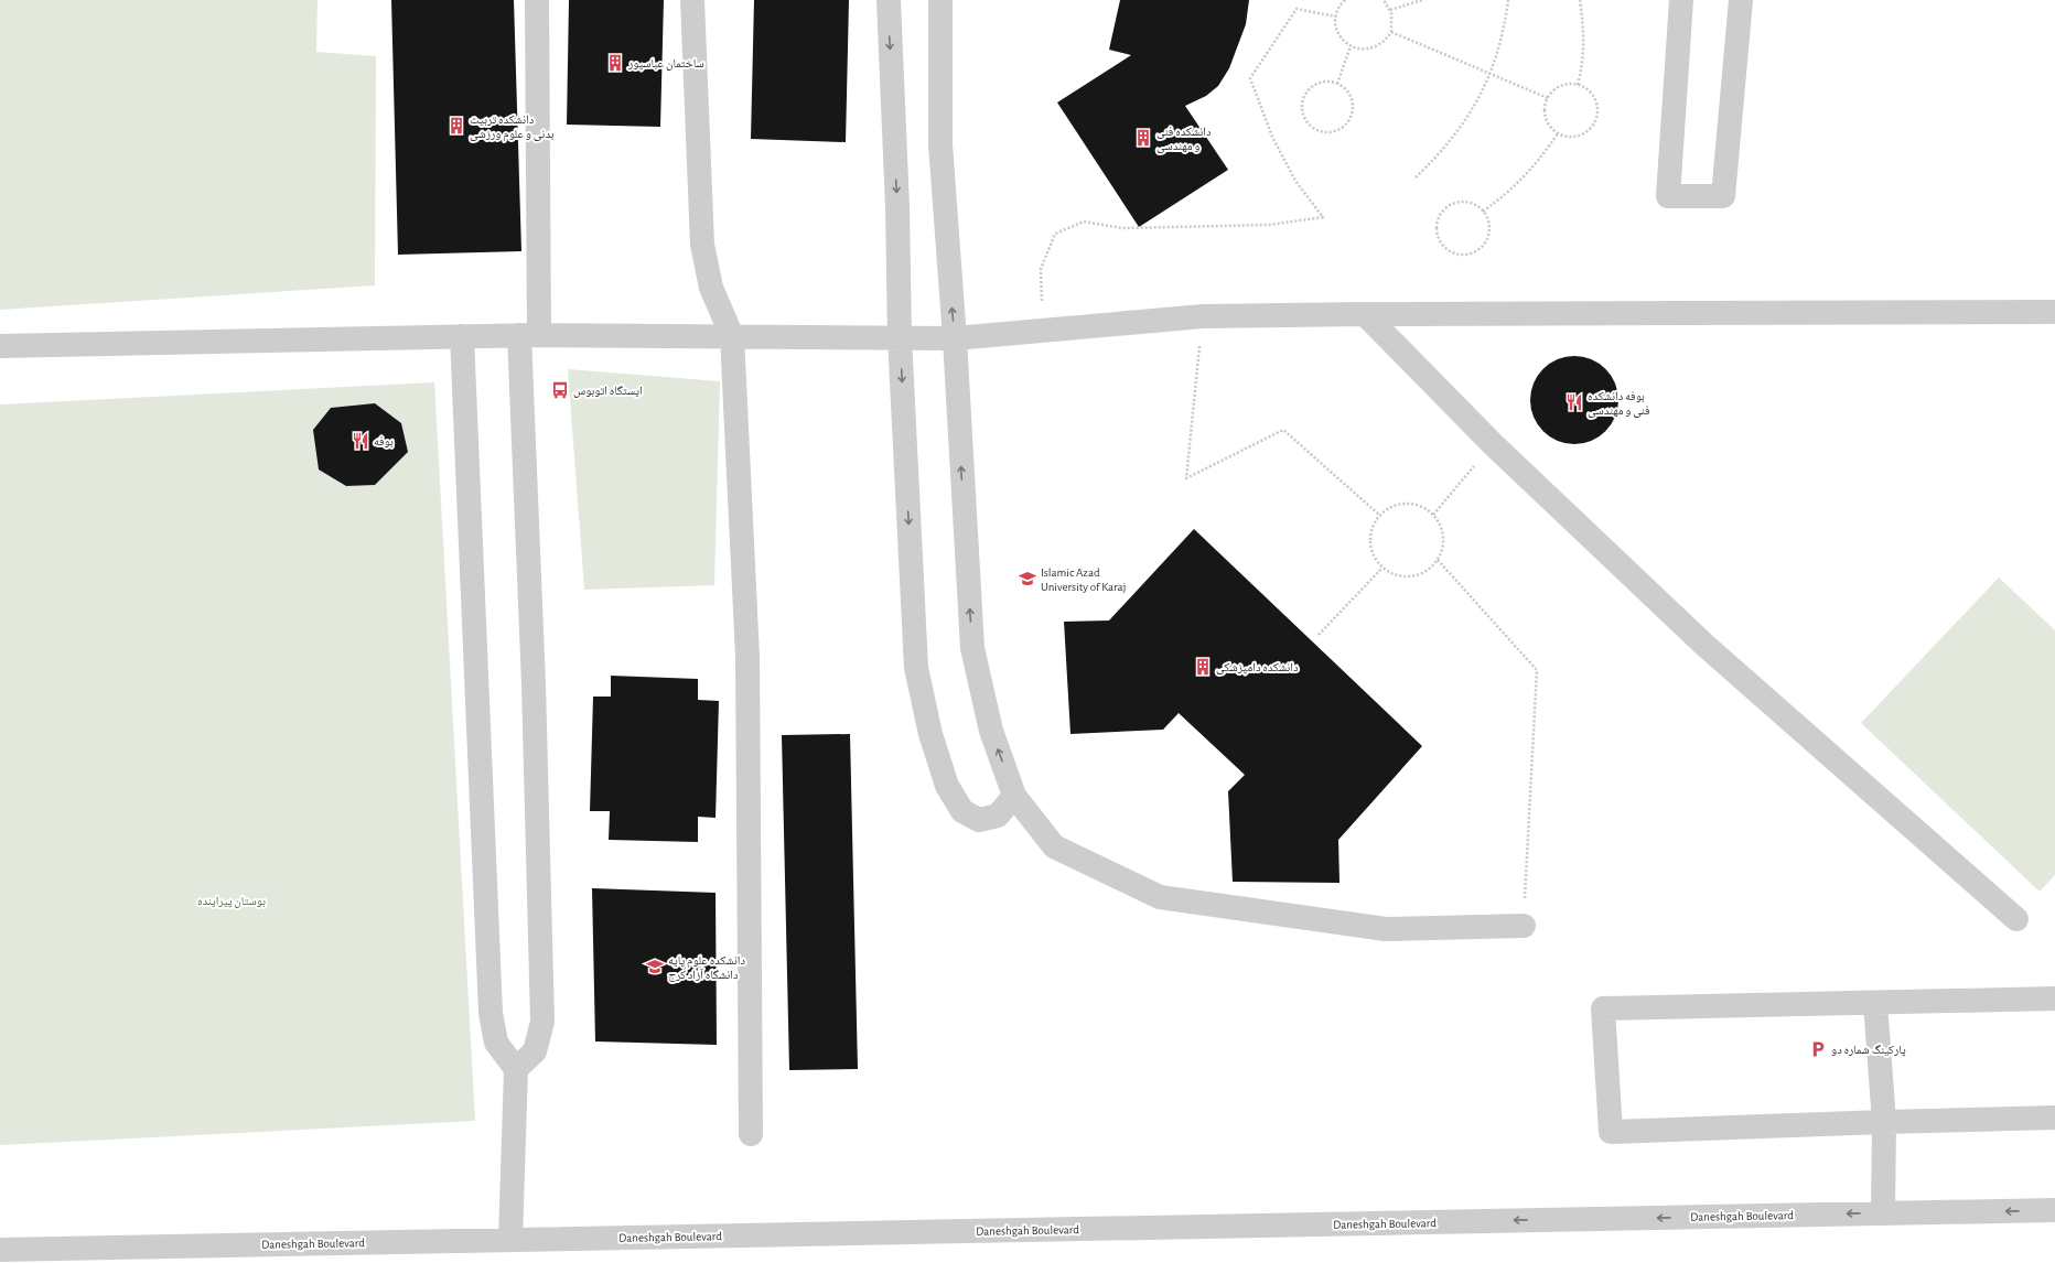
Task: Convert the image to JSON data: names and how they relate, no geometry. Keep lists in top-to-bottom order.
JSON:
{
  "streets": {
    "street": ["Daneshgah Boulevard"]
  },
  "one_way": ["Daneshgah Boulevard"],
  "parks": ["بوستان پیراینده"],
  "places": {
    "building": [
      "ساختمان عباسپور",
      "دانشکده تربیت بدنی و علوم ورزشی",
      "دانشکده فنی و مهندسی",
      "دانشکده دامپزشکی"
    ],
    "bus stop": ["ایستگاه اتوبوس"],
    "restaurant": ["بوفه دانشکده فنی و مهندسی", "بوفه"],
    "school or university": ["Islamic Azad University of Karaj", "دانشکده علوم پایه دانشگاه آزاد کرج"],
    "parking": ["پارکینگ شماره دو"]
  }
}
